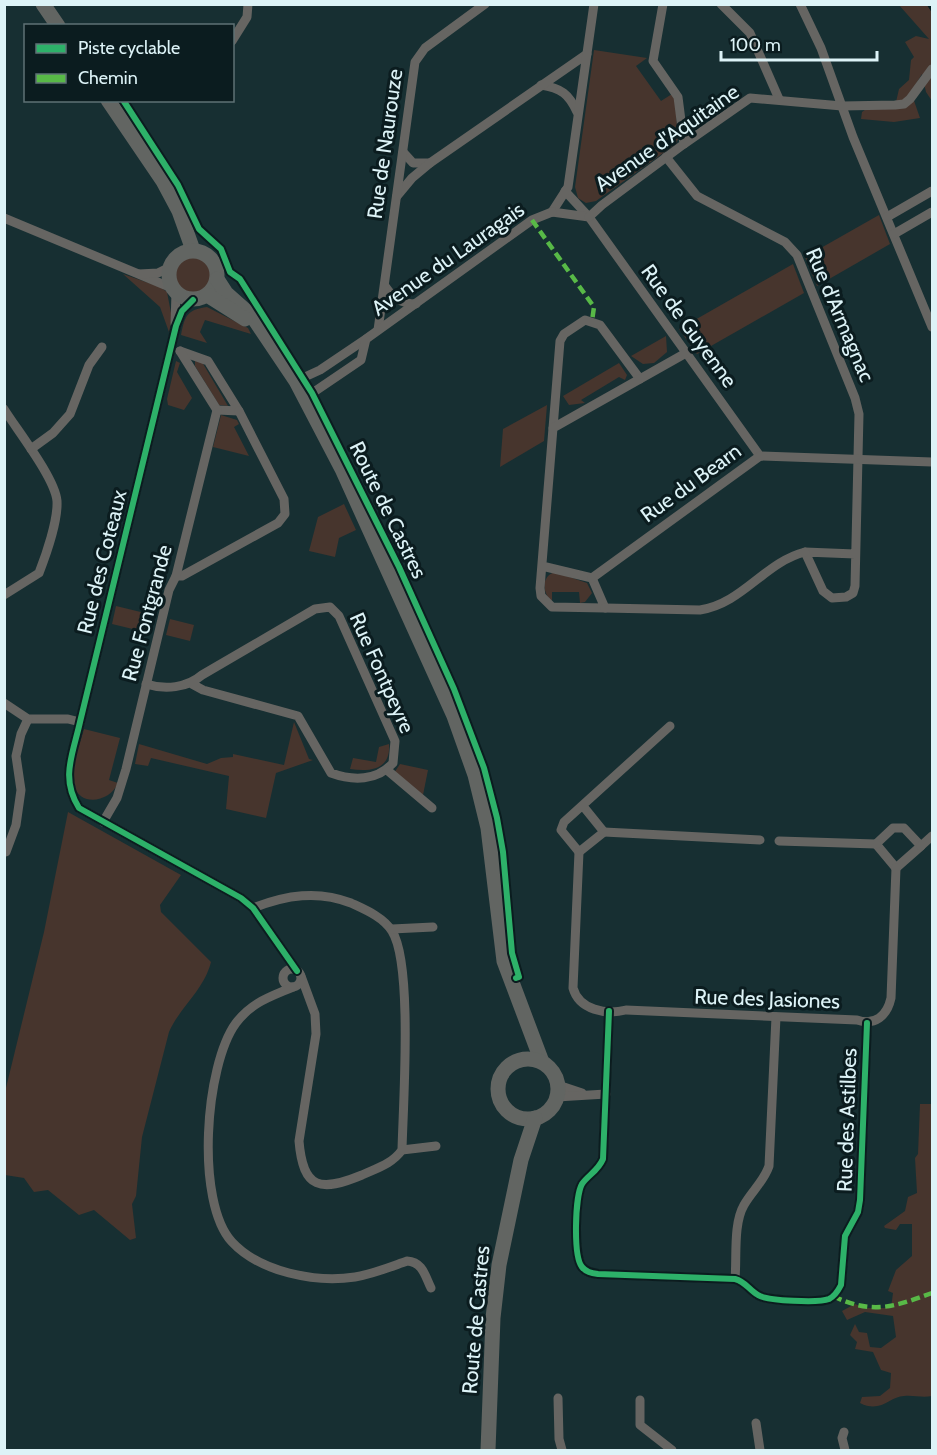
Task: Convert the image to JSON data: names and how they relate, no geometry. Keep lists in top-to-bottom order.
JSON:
{
  "streets": {
    "main road": ["Route de Castres"],
    "street": [
      "Avenue d'Aquitaine",
      "Rue de Naurouze",
      "Avenue du Lauragais",
      "Rue d'Armagnac",
      "Rue de Guyenne",
      "Rue du Bearn",
      "Rue des Coteaux",
      "Rue Fontgrande",
      "Rue Fontpeyre",
      "Rue des Jasiones",
      "Rue des Astilbes"
    ]
  },
  "crossings": [
    ["Avenue d'Aquitaine", "Rue d'Armagnac"],
    ["Avenue d'Aquitaine", "Rue de Guyenne"],
    ["Rue de Naurouze", "Avenue du Lauragais"],
    ["Avenue du Lauragais", "Route de Castres"],
    ["Rue d'Armagnac", "Rue du Bearn"],
    ["Rue de Guyenne", "Rue du Bearn"],
    ["Route de Castres", "Rue des Coteaux"],
    ["Rue des Coteaux", "Rue Fontgrande"],
    ["Rue des Jasiones", "Rue des Astilbes"]
  ],
  "legend": ["Piste cyclable", "Chemin"],
  "scale_bar": "100 m"
}
